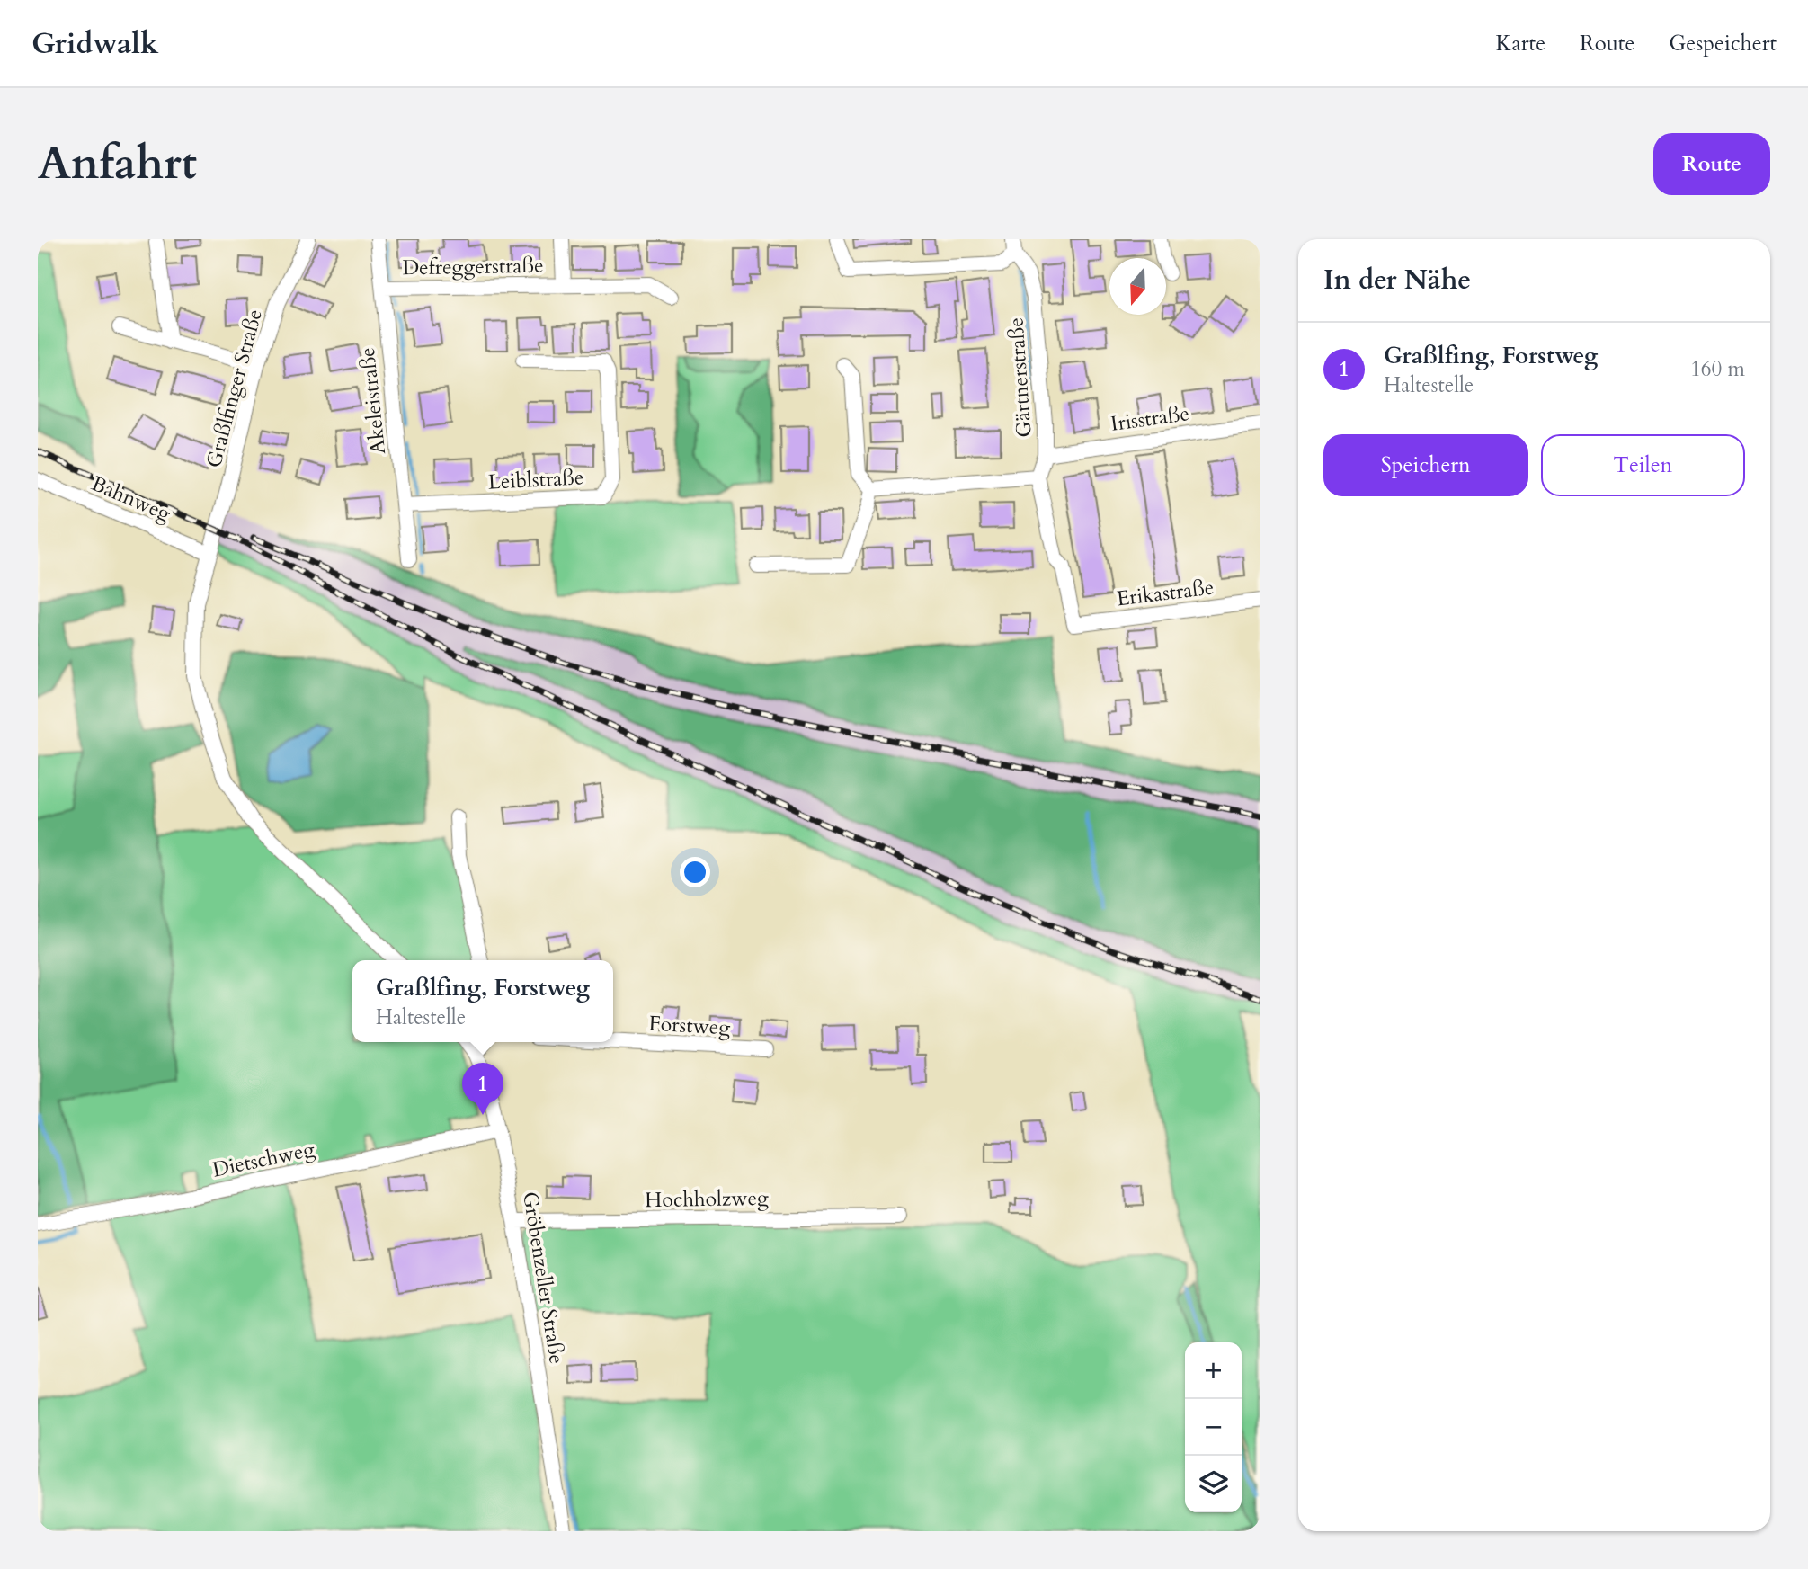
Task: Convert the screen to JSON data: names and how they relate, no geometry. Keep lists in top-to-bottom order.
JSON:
{
  "streets": {
    "street": [
      "Defreggerstraße",
      "Gärtnerstraße",
      "Graßlfinger Straße",
      "Akeleistraße",
      "Irisstraße",
      "Leiblstraße",
      "Bahnweg",
      "Erikastraße",
      "Forstweg",
      "Dietschweg",
      "Hochholzweg",
      "Gröbenzeller Straße"
    ]
  },
  "crossings": [
    ["Defreggerstraße", "Akeleistraße"],
    ["Gärtnerstraße", "Irisstraße"],
    ["Gärtnerstraße", "Erikastraße"],
    ["Graßlfinger Straße", "Bahnweg"],
    ["Akeleistraße", "Leiblstraße"],
    ["Dietschweg", "Gröbenzeller Straße"],
    ["Hochholzweg", "Gröbenzeller Straße"]
  ],
  "north": "bottom",
  "page": {
    "header": "Gridwalk",
    "nav": ["Karte", "Route", "Gespeichert"],
    "buttons": [
      "Route",
      ["Speichern", "Teilen"]
    ],
    "title": "Anfahrt",
    "heading": "In der Nähe",
    "list": [
      {
        "mark": "1",
        "name": "Graßlfing, Forstweg",
        "note": "Haltestelle",
        "value": "160 m"
      }
    ],
    "popup": ["Graßlfing, Forstweg", "Haltestelle"],
    "pins": "1",
    "map_buttons": ["+", "−"]
  }
}
